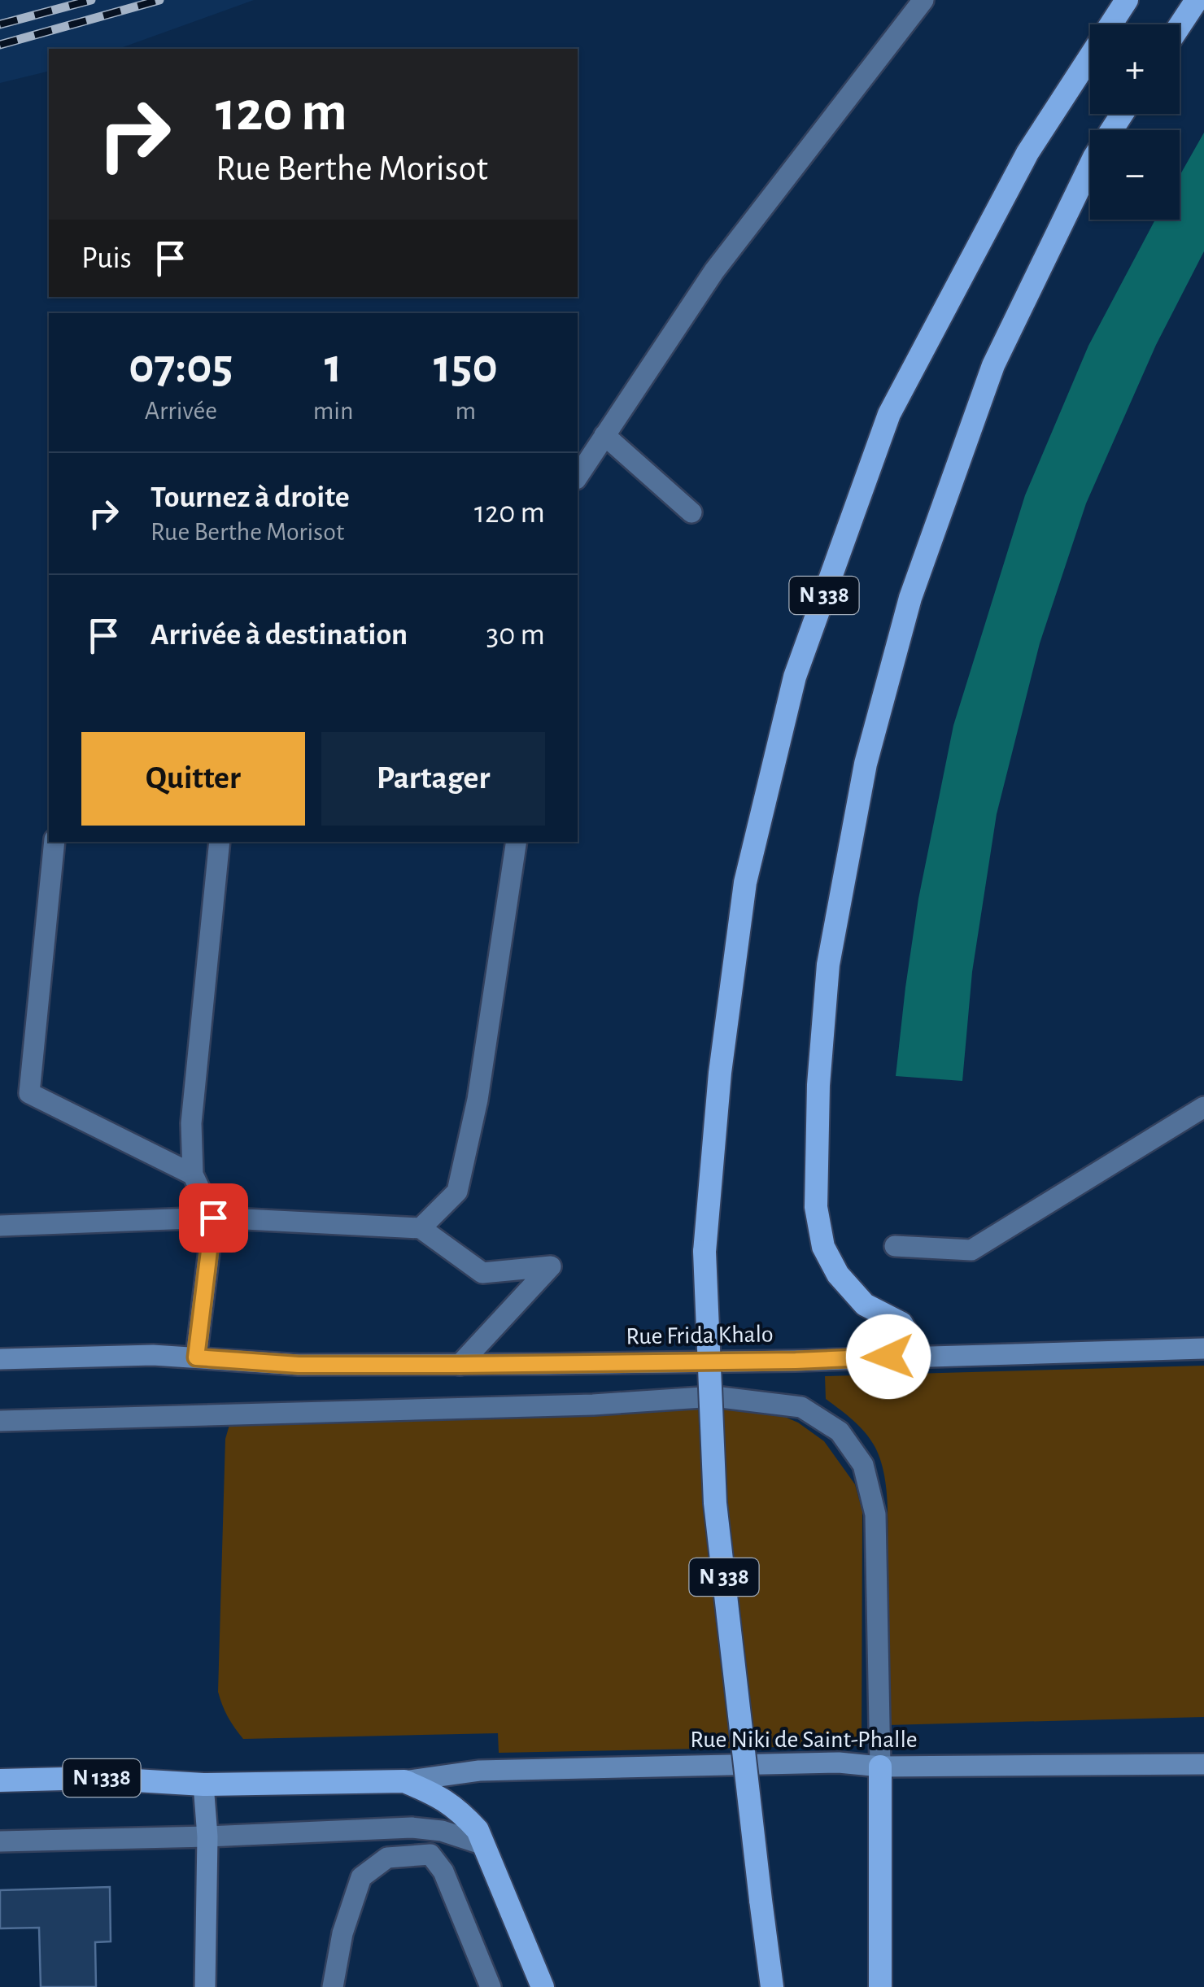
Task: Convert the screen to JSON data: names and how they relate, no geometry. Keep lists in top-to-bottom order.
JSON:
{
  "streets": {
    "highway": ["N 338", "N 1338"],
    "main road": ["Rue Frida Khalo", "Rue Niki de Saint-Phalle"]
  },
  "crossings": [
    ["Rue Niki de Saint-Phalle", "N 1338"]
  ],
  "page": {
    "map_buttons": ["+", "−"],
    "turn": ["120 m", "Rue Berthe Morisot"],
    "then": "Puis",
    "eta": [
      "07:05",
      "Arrivée",
      "1",
      "min",
      "150",
      "m"
    ],
    "list": [
      {
        "name": "Tournez à droite",
        "note": "Rue Berthe Morisot",
        "value": "120 m"
      },
      {
        "name": "Arrivée à destination",
        "value": "30 m"
      }
    ],
    "buttons": ["Quitter", "Partager"]
  }
}
